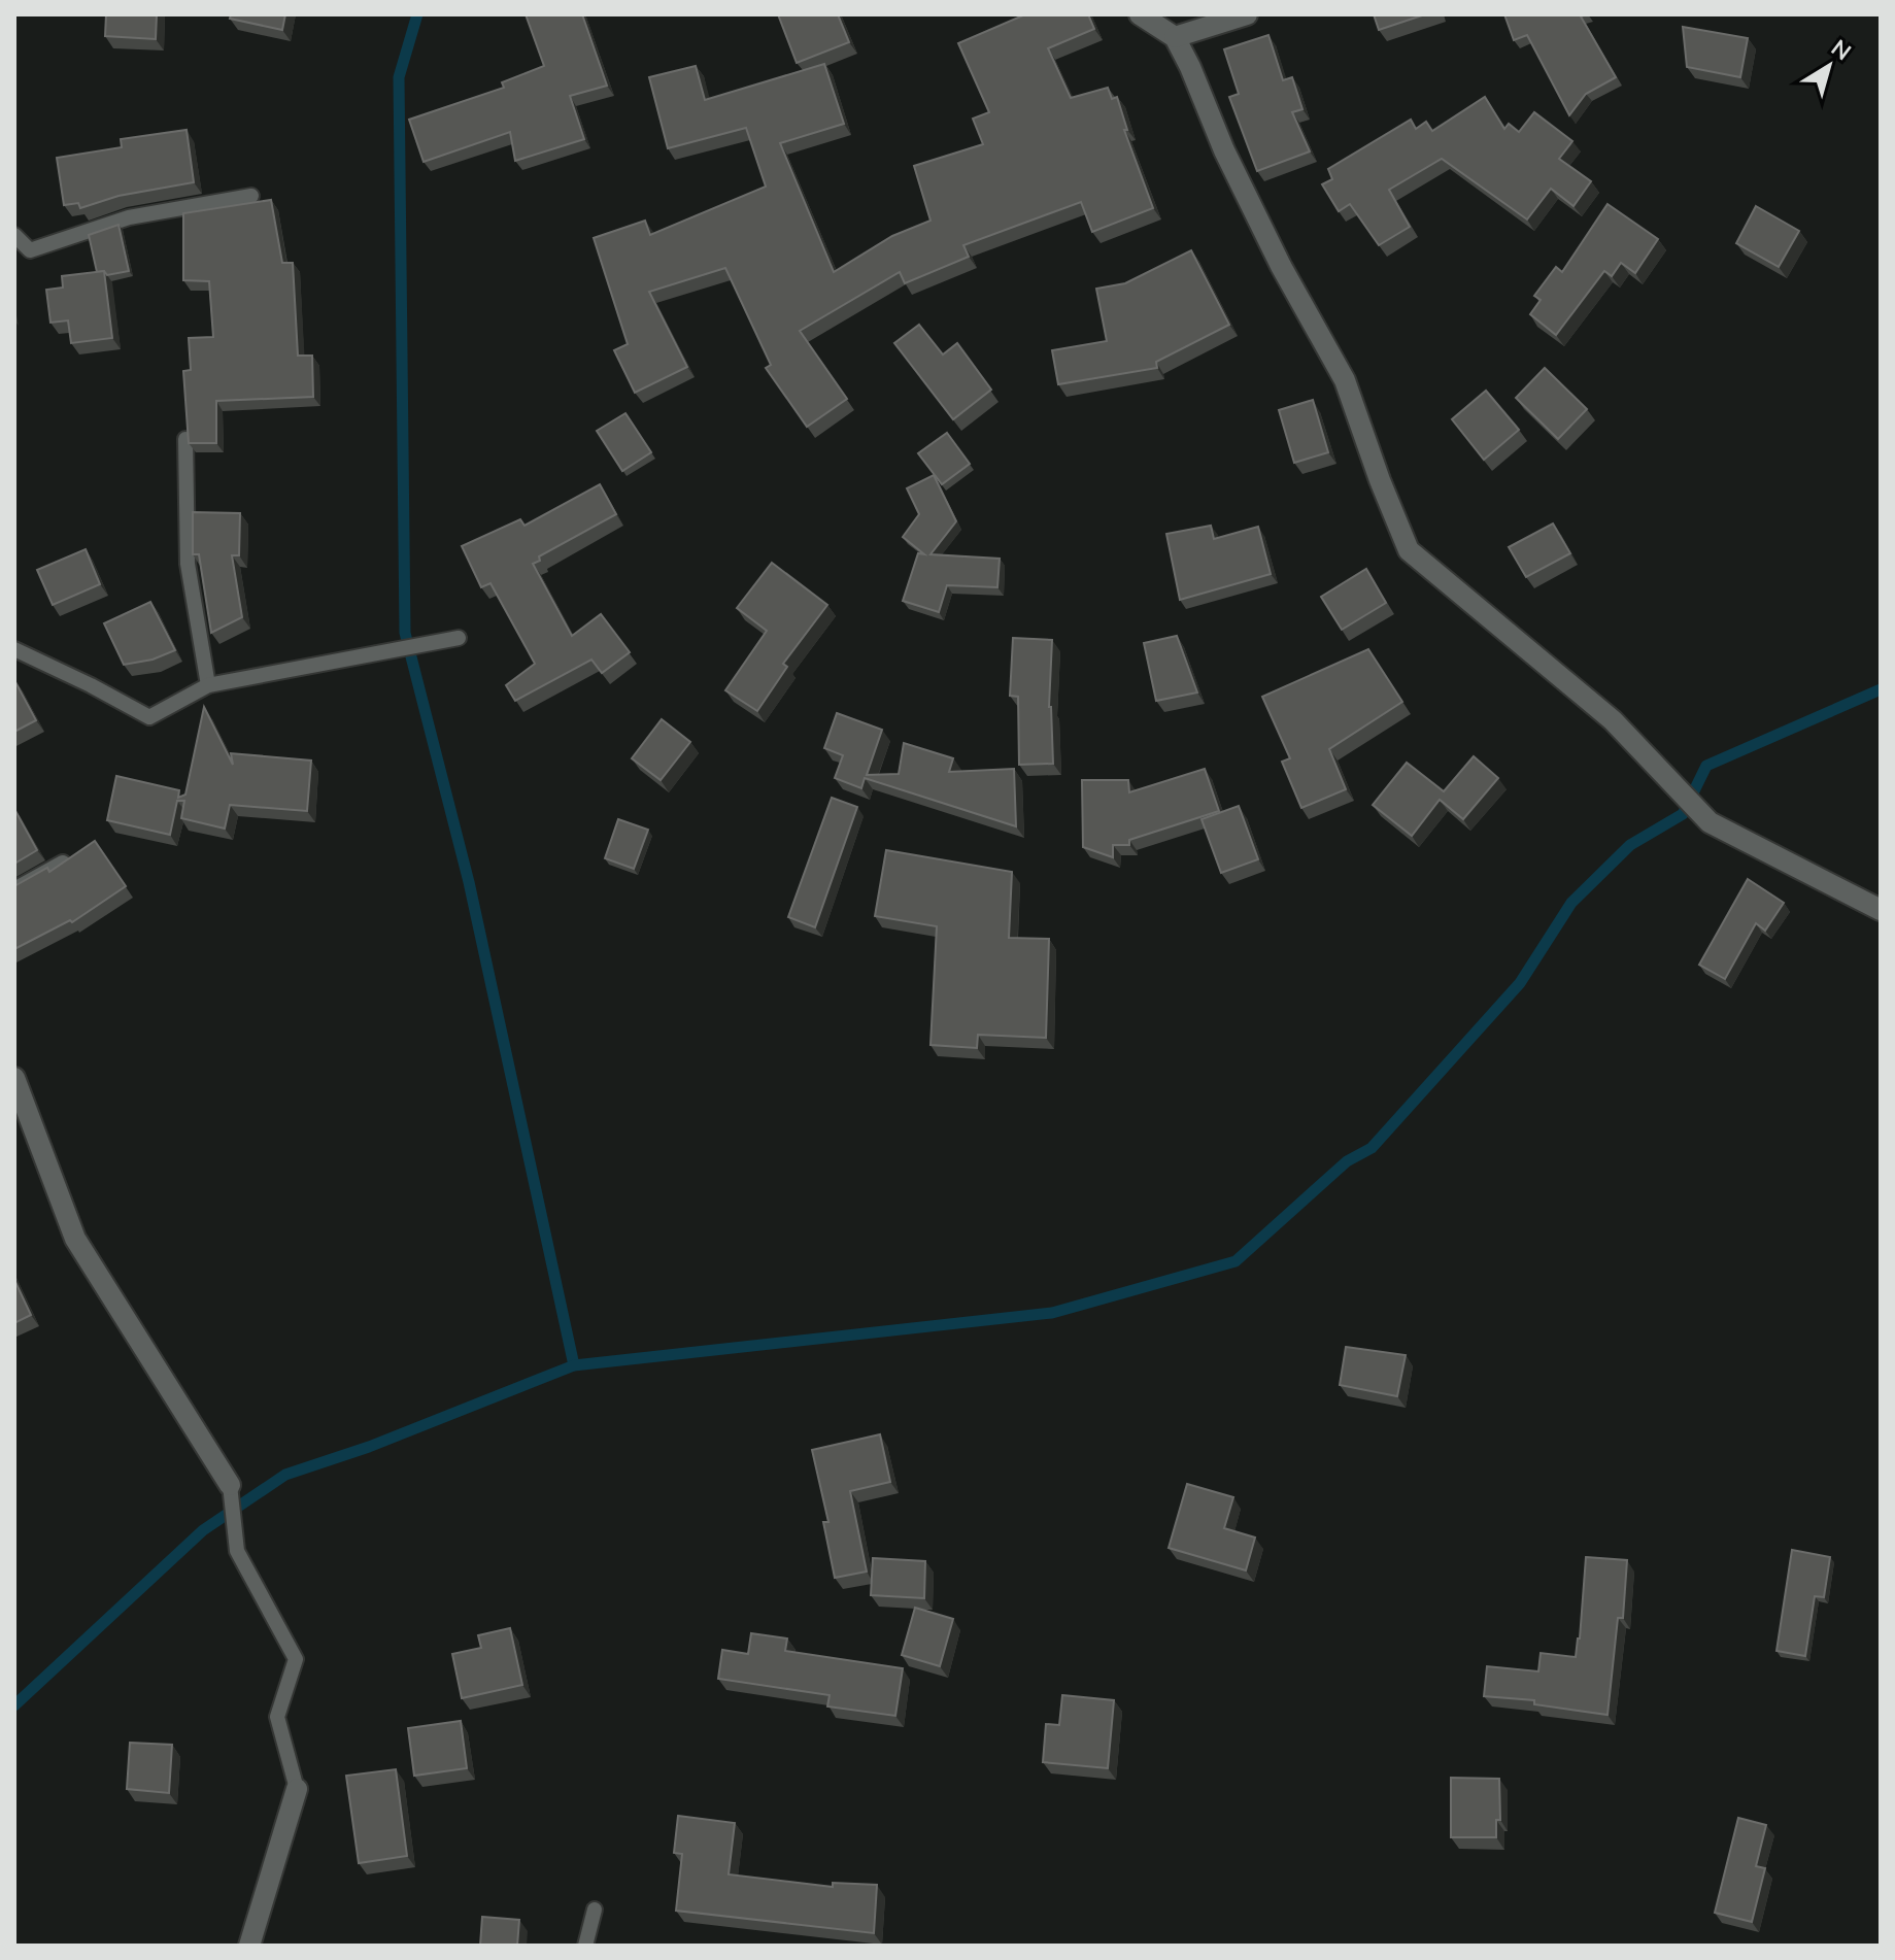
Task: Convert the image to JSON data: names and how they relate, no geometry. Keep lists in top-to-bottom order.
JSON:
{
  "north": "top right"
}
